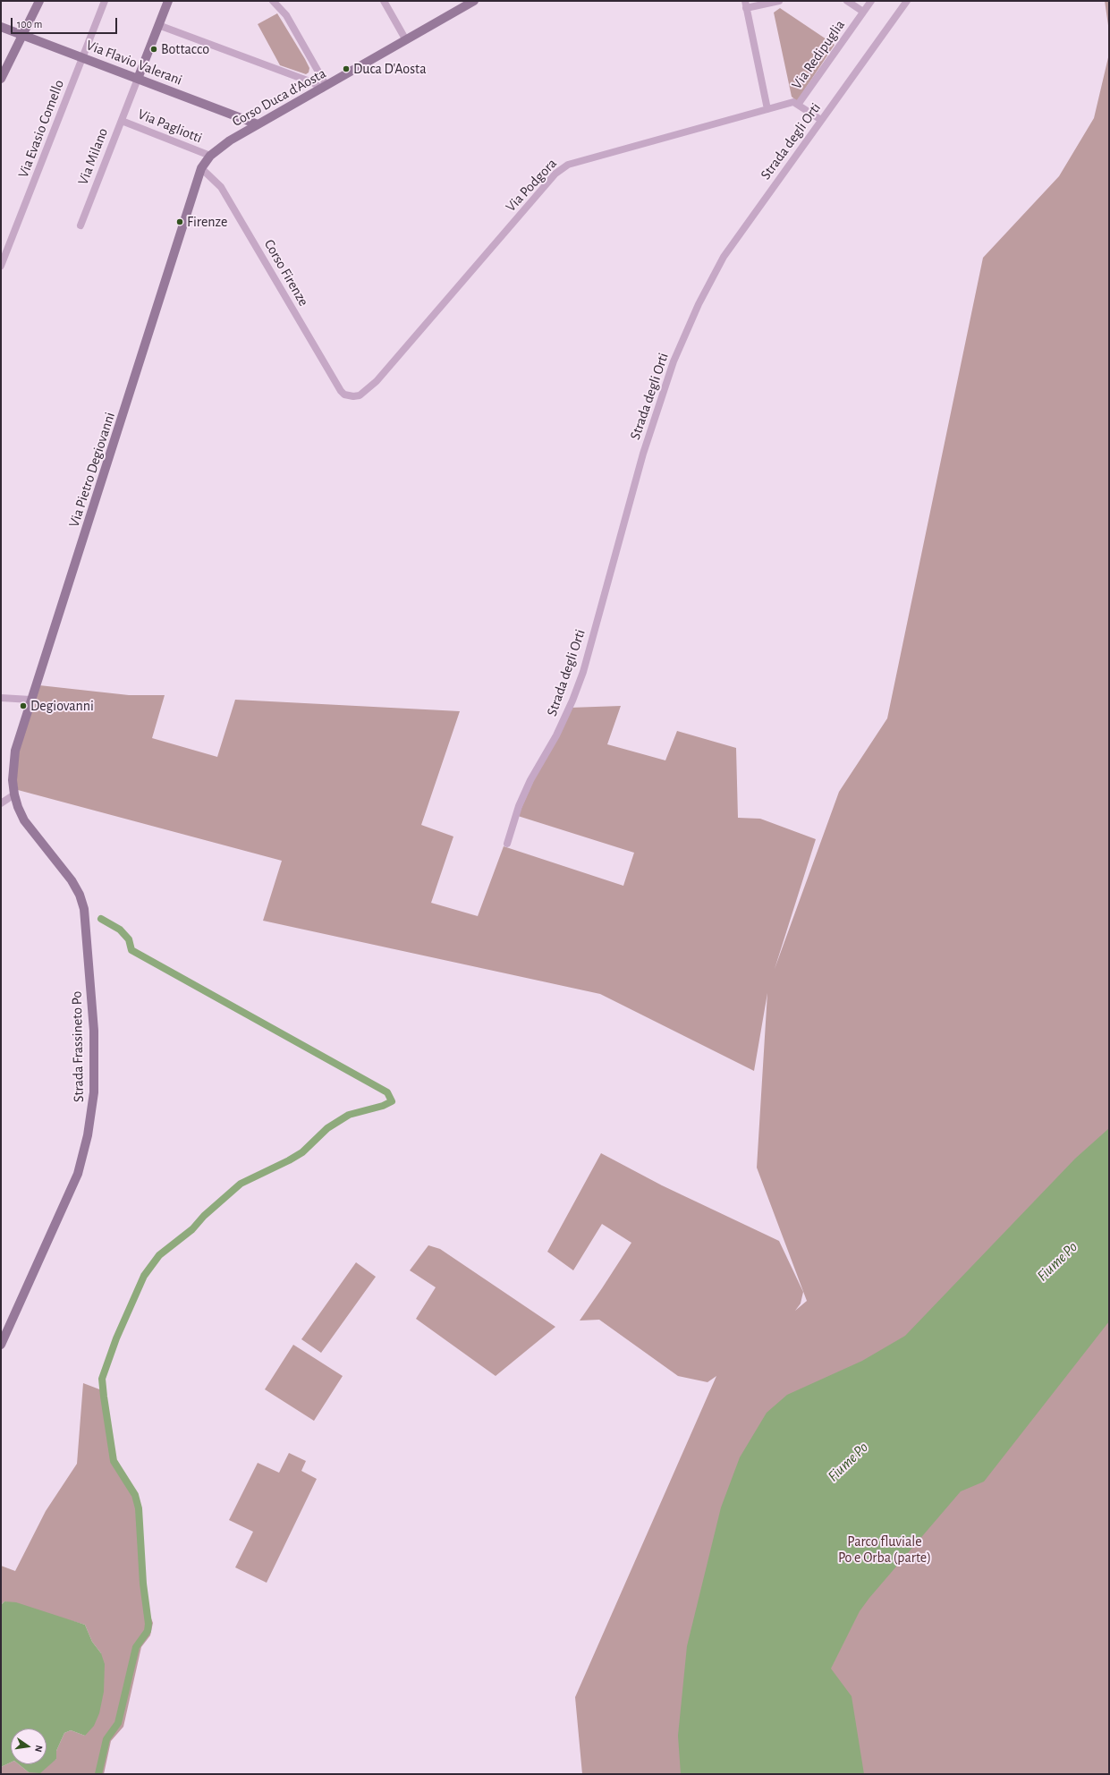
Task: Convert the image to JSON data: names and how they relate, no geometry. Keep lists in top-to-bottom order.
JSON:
{
  "streets": {
    "street": [
      "Via Redipuglia",
      "Via Flavio Valerani",
      "Corso Duca d'Aosta",
      "Via Pagliotti",
      "Via Evasio Comello",
      "Strada degli Orti",
      "Via Milano",
      "Via Podgora",
      "Corso Firenze",
      "Via Pietro Degiovanni",
      "Strada Frassineto Po"
    ]
  },
  "crossings": [
    ["Via Redipuglia", "Via Podgora"],
    ["Via Flavio Valerani", "Corso Duca d'Aosta"],
    ["Via Flavio Valerani", "Via Evasio Comello"],
    ["Via Flavio Valerani", "Via Milano"],
    ["Corso Duca d'Aosta", "Via Pagliotti"],
    ["Corso Duca d'Aosta", "Via Pietro Degiovanni"],
    ["Via Pagliotti", "Via Milano"],
    ["Via Pagliotti", "Via Pietro Degiovanni"],
    ["Via Podgora", "Corso Firenze"],
    ["Corso Firenze", "Via Pietro Degiovanni"],
    ["Via Pietro Degiovanni", "Strada Frassineto Po"]
  ],
  "water": ["Fiume Po"],
  "parks": ["Parco fluviale Po e Orba (parte)"],
  "places": [
    "Bottacco",
    "Duca D'Aosta",
    "Firenze",
    "Degiovanni"
  ],
  "scale_bar": "100 m",
  "north": "right"
}
